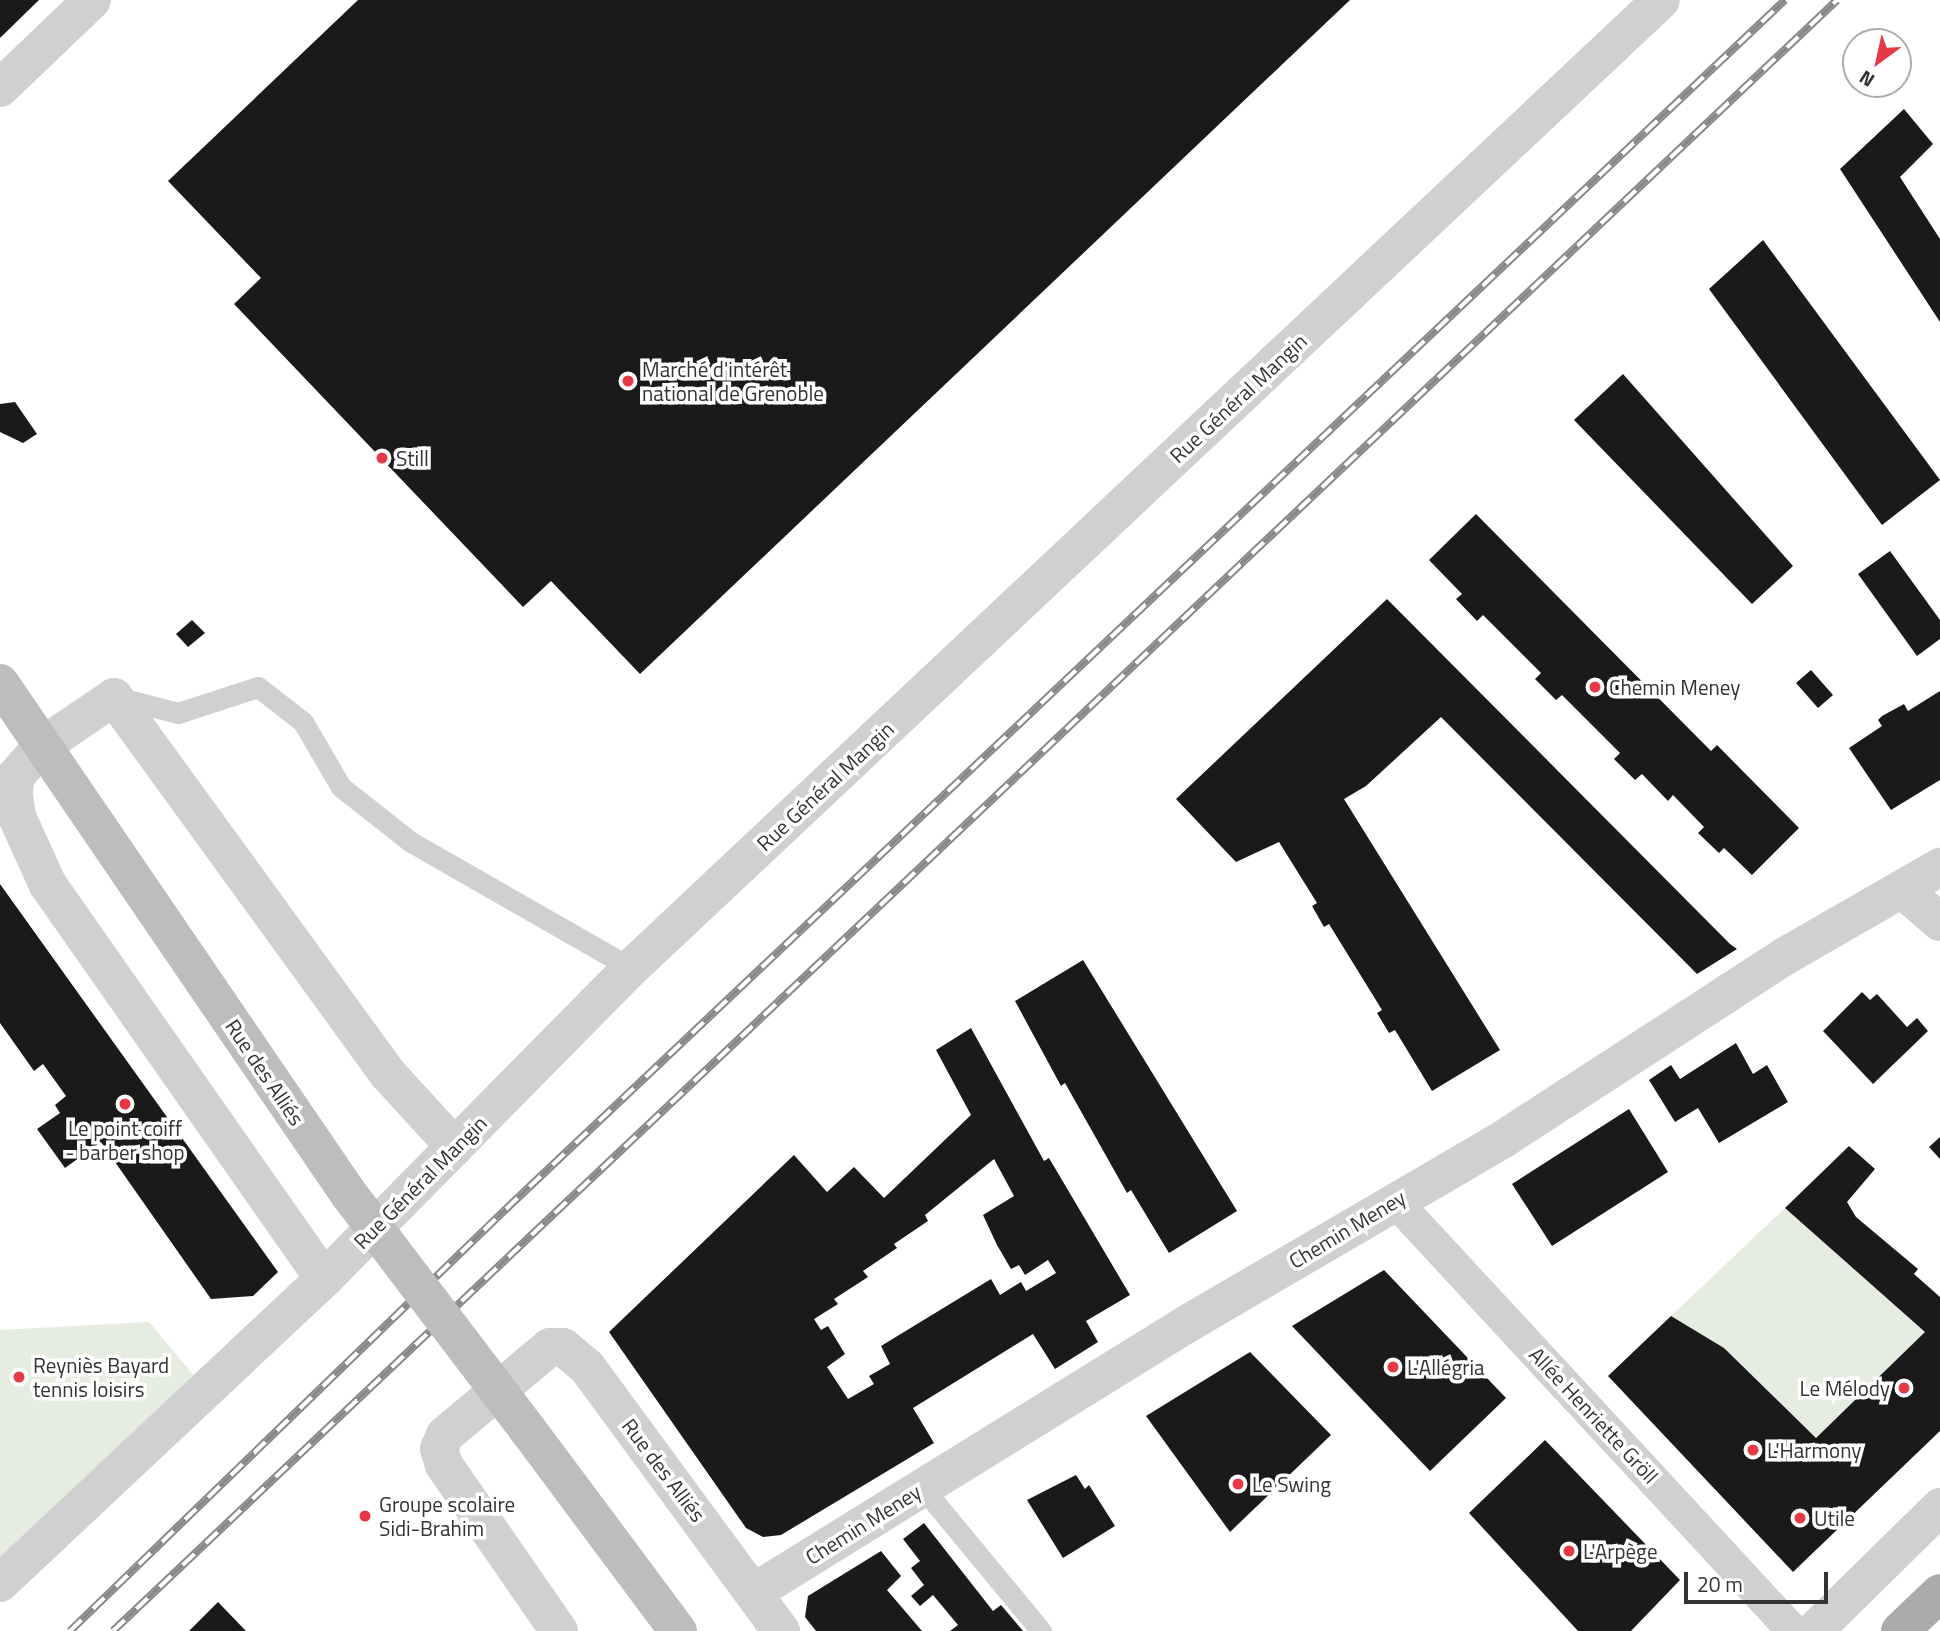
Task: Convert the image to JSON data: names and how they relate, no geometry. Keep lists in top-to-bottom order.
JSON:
{
  "streets": {
    "main road": ["Rue des Alliés"],
    "street": ["Rue Général Mangin", "Chemin Meney", "Allée Henriette Gröll"]
  },
  "crossings": [
    ["Rue des Alliés", "Chemin Meney"],
    ["Chemin Meney", "Allée Henriette Gröll"]
  ],
  "places": [
    "Marché d'intérêt national de Grenoble",
    "Still",
    "Chemin Meney",
    "Le point coiff - barber shop",
    "L'Allégria",
    "Reyniès Bayard tennis loisirs",
    "Le Mélody",
    "L'Harmony",
    "Le Swing",
    "Groupe scolaire Sidi-Brahim",
    "Utile",
    "L'Arpège"
  ],
  "scale_bar": "20 m",
  "north": "bottom left"
}
